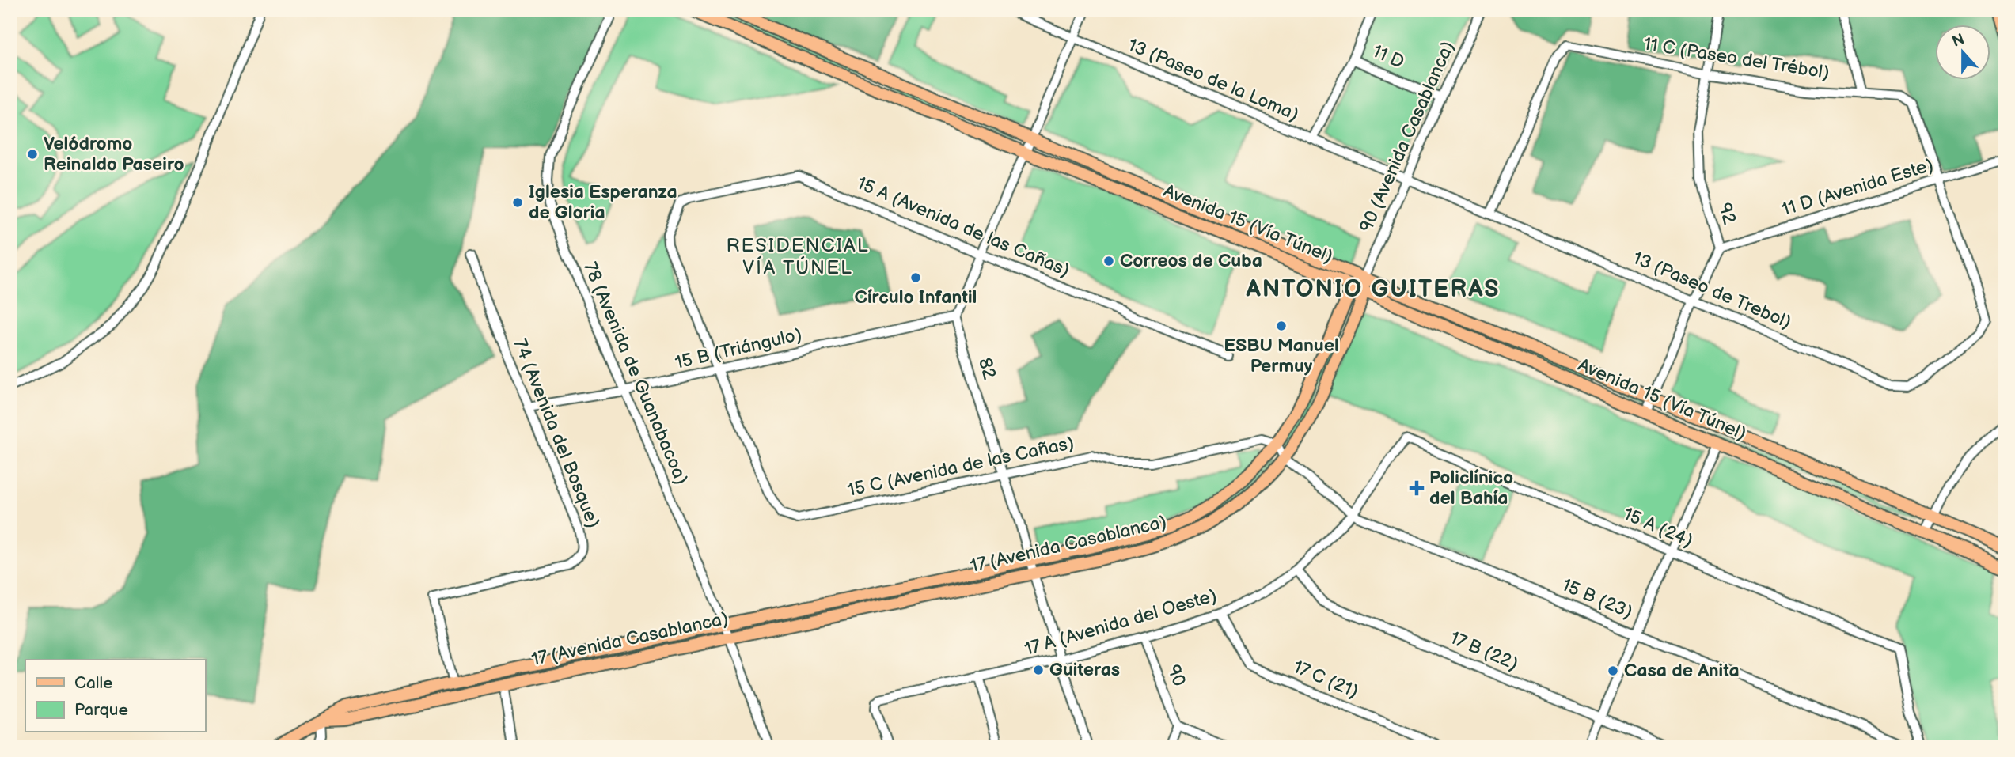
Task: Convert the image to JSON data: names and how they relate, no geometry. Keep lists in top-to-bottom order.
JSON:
{
  "streets": {
    "main road": ["Avenida 15 (Vía Túnel)", "17 (Avenida Casablanca)"],
    "street": [
      "11 D",
      "11 C (Paseo del Trébol)",
      "13 (Paseo de la Loma)",
      "90 (Avenida Casablanca)",
      "11 D (Avenida Este)",
      "92",
      "15 A (Avenida de las Cañas)",
      "13 (Paseo de Trebol)",
      "15 B (Triángulo)",
      "82",
      "78 (Avenida de Guanabacoa)",
      "74 (Avenida del Bosque)",
      "15 C (Avenida de las Cañas)",
      "15 A (24)",
      "15 B (23)",
      "17 A (Avenida del Oeste)",
      "17 B (22)",
      "90",
      "17 C (21)"
    ]
  },
  "crossings": [
    ["11 D", "90 (Avenida Casablanca)"],
    ["11 C (Paseo del Trébol)", "11 D (Avenida Este)"],
    ["11 C (Paseo del Trébol)", "92"],
    ["11 C (Paseo del Trébol)", "13 (Paseo de Trebol)"],
    ["13 (Paseo de la Loma)", "90 (Avenida Casablanca)"],
    ["13 (Paseo de la Loma)", "13 (Paseo de Trebol)"],
    ["90 (Avenida Casablanca)", "Avenida 15 (Vía Túnel)"],
    ["90 (Avenida Casablanca)", "13 (Paseo de Trebol)"],
    ["90 (Avenida Casablanca)", "17 (Avenida Casablanca)"],
    ["11 D (Avenida Este)", "92"],
    ["11 D (Avenida Este)", "13 (Paseo de Trebol)"],
    ["92", "Avenida 15 (Vía Túnel)"],
    ["92", "13 (Paseo de Trebol)"],
    ["Avenida 15 (Vía Túnel)", "17 (Avenida Casablanca)"],
    ["15 A (Avenida de las Cañas)", "15 B (Triángulo)"],
    ["15 A (Avenida de las Cañas)", "15 C (Avenida de las Cañas)"],
    ["15 B (Triángulo)", "82"],
    ["15 B (Triángulo)", "78 (Avenida de Guanabacoa)"],
    ["15 B (Triángulo)", "74 (Avenida del Bosque)"],
    ["15 B (Triángulo)", "15 C (Avenida de las Cañas)"],
    ["82", "15 C (Avenida de las Cañas)"],
    ["82", "17 (Avenida Casablanca)"],
    ["82", "17 A (Avenida del Oeste)"],
    ["78 (Avenida de Guanabacoa)", "17 (Avenida Casablanca)"],
    ["74 (Avenida del Bosque)", "17 (Avenida Casablanca)"],
    ["15 C (Avenida de las Cañas)", "17 (Avenida Casablanca)"],
    ["15 A (24)", "17 A (Avenida del Oeste)"],
    ["17 (Avenida Casablanca)", "15 B (23)"],
    ["15 B (23)", "17 A (Avenida del Oeste)"],
    ["17 A (Avenida del Oeste)", "17 B (22)"],
    ["17 A (Avenida del Oeste)", "90"],
    ["17 A (Avenida del Oeste)", "17 C (21)"]
  ],
  "districts": ["RESIDENCIAL VÍA TÚNEL", "ANTONIO GUITERAS"],
  "places": {
    "other": [
      "Velódromo Reinaldo Paseiro",
      "Iglesia Esperanza de Gloria",
      "Correos de Cuba",
      "Círculo Infantil",
      "ESBU Manuel Permuy",
      "Guiteras",
      "Casa de Anita"
    ],
    "health": ["Policlínico del Bahía"]
  },
  "legend": ["Calle", "Parque"],
  "north": "top"
}
